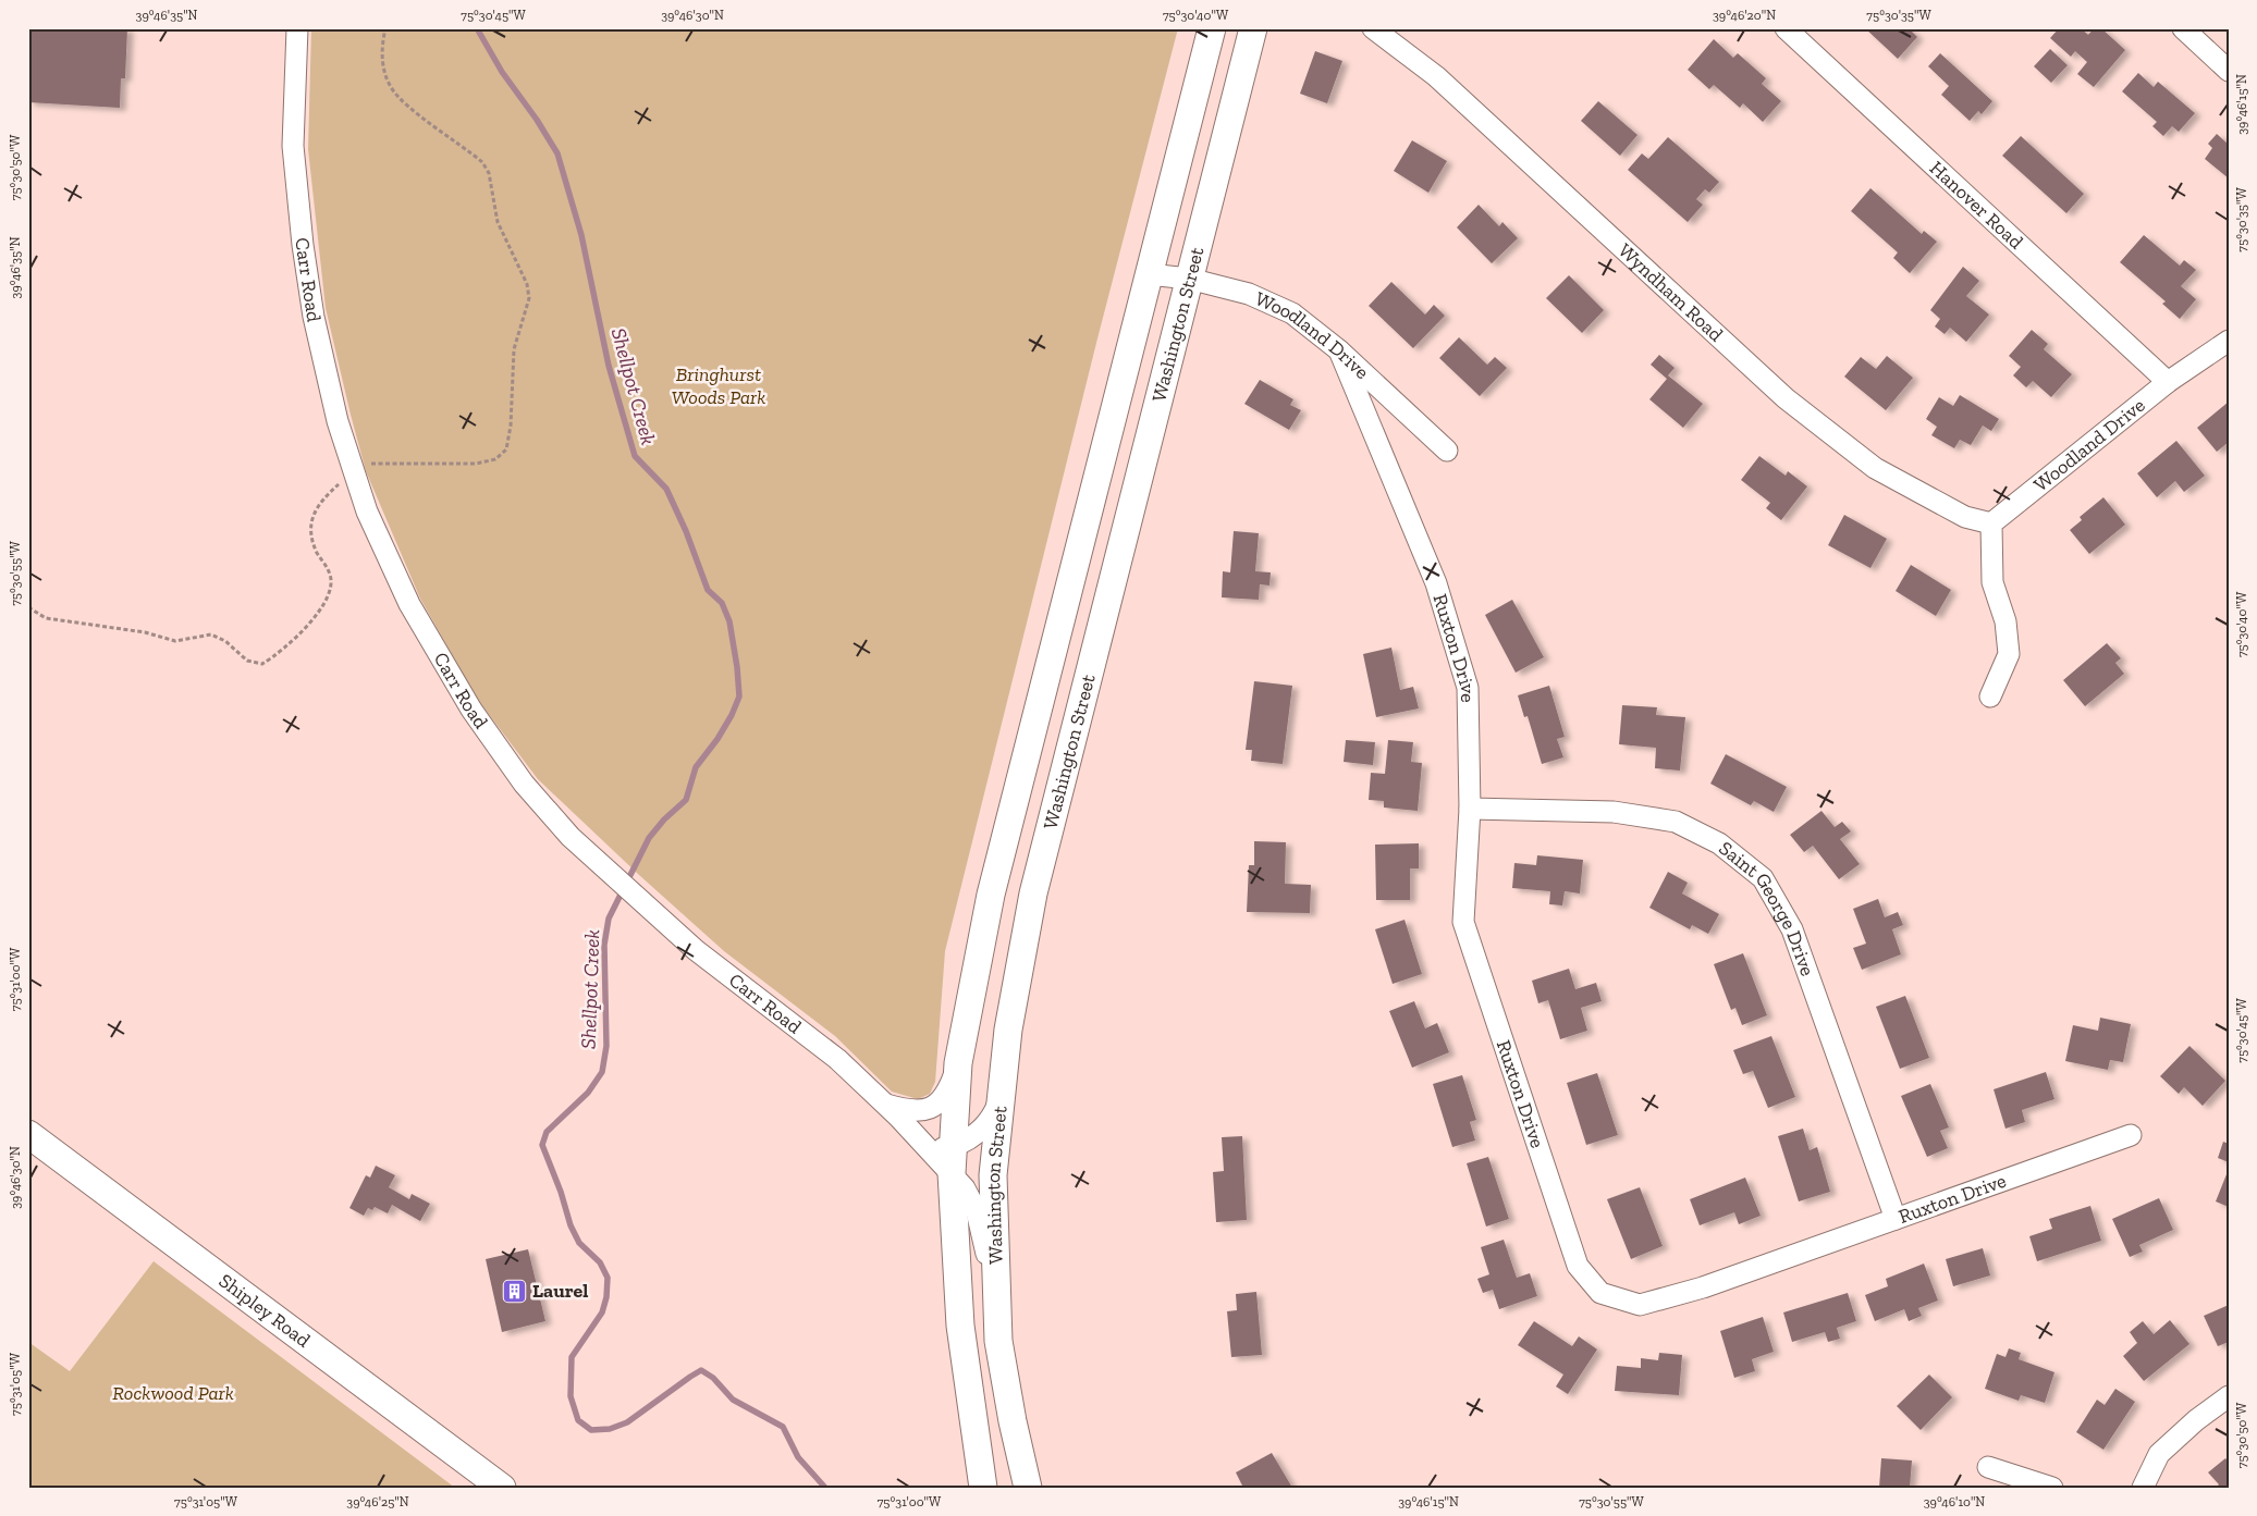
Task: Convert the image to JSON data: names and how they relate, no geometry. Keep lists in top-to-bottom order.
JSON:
{
  "streets": {
    "main road": ["Washington Street", "Shipley Road"],
    "street": [
      "Hanover Road",
      "Carr Road",
      "Wyndham Road",
      "Woodland Drive",
      "Ruxton Drive",
      "Saint George Drive"
    ]
  },
  "crossings": [
    ["Hanover Road", "Woodland Drive"],
    ["Carr Road", "Washington Street"],
    ["Wyndham Road", "Woodland Drive"],
    ["Washington Street", "Woodland Drive"],
    ["Woodland Drive", "Ruxton Drive"],
    ["Ruxton Drive", "Saint George Drive"]
  ],
  "water": ["Shellpot Creek"],
  "parks": ["Bringhurst Woods Park", "Rockwood Park"],
  "places": {
    "building": ["Laurel"]
  },
  "coordinates": [
    "39°46'35\"N",
    "75°30'45\"W",
    "39°46'30\"N",
    "75°30'40\"W",
    "39°46'20\"N",
    "75°30'35\"W",
    "39°46'15\"N",
    "75°30'50\"W",
    "75°30'55\"W",
    "75°31'00\"W",
    "75°31'05\"W",
    "39°46'25\"N",
    "39°46'10\"N"
  ]
}
